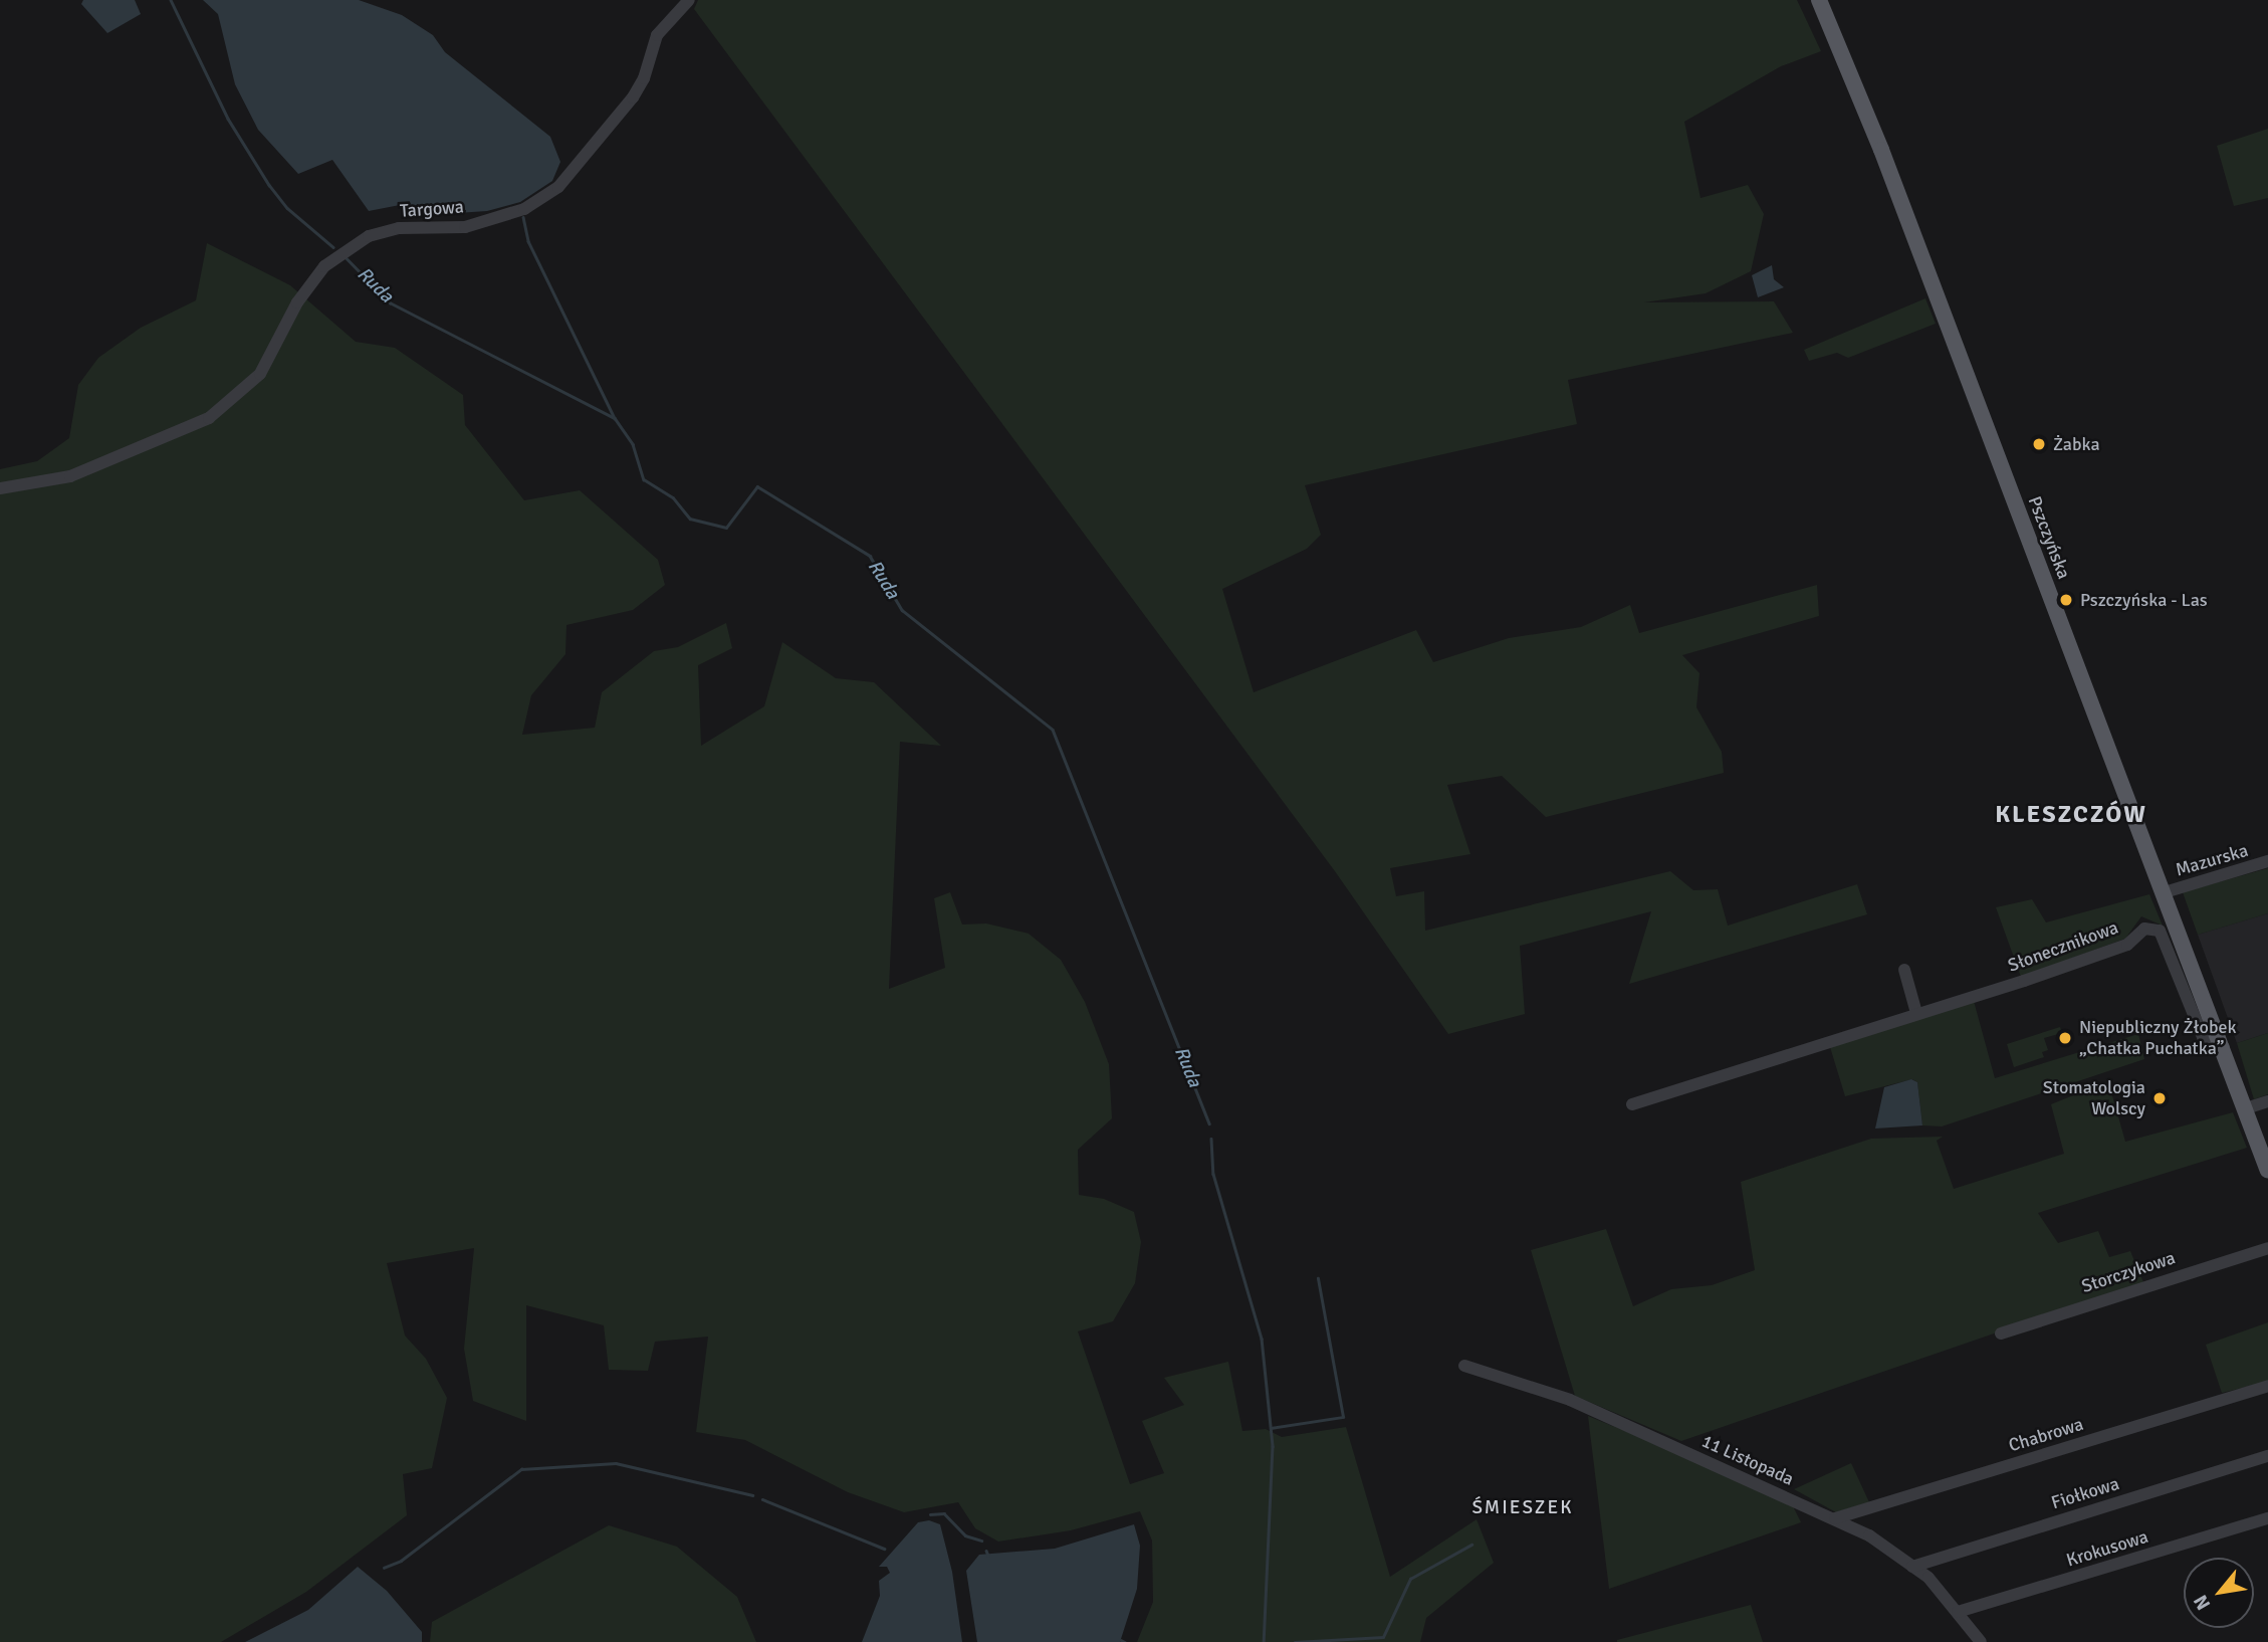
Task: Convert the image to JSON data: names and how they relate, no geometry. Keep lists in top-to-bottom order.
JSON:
{
  "streets": {
    "main road": ["Pszczyńska"],
    "street": [
      "Targowa",
      "Mazurska",
      "Słonecznikowa",
      "Storczykowa",
      "Chabrowa",
      "11 Listopada",
      "Fiołkowa",
      "Krokusowa"
    ]
  },
  "crossings": [
    ["Pszczyńska", "Mazurska"],
    ["Pszczyńska", "Słonecznikowa"],
    ["Chabrowa", "11 Listopada"],
    ["11 Listopada", "Fiołkowa"],
    ["11 Listopada", "Krokusowa"]
  ],
  "districts": ["KLESZCZÓW", "ŚMIESZEK"],
  "water": ["Ruda"],
  "places": [
    "Żabka",
    "Pszczyńska - Las",
    "Niepubliczny Żłobek „Chatka Puchatka”",
    "Stomatologia Wolscy"
  ],
  "north": "bottom left"
}
